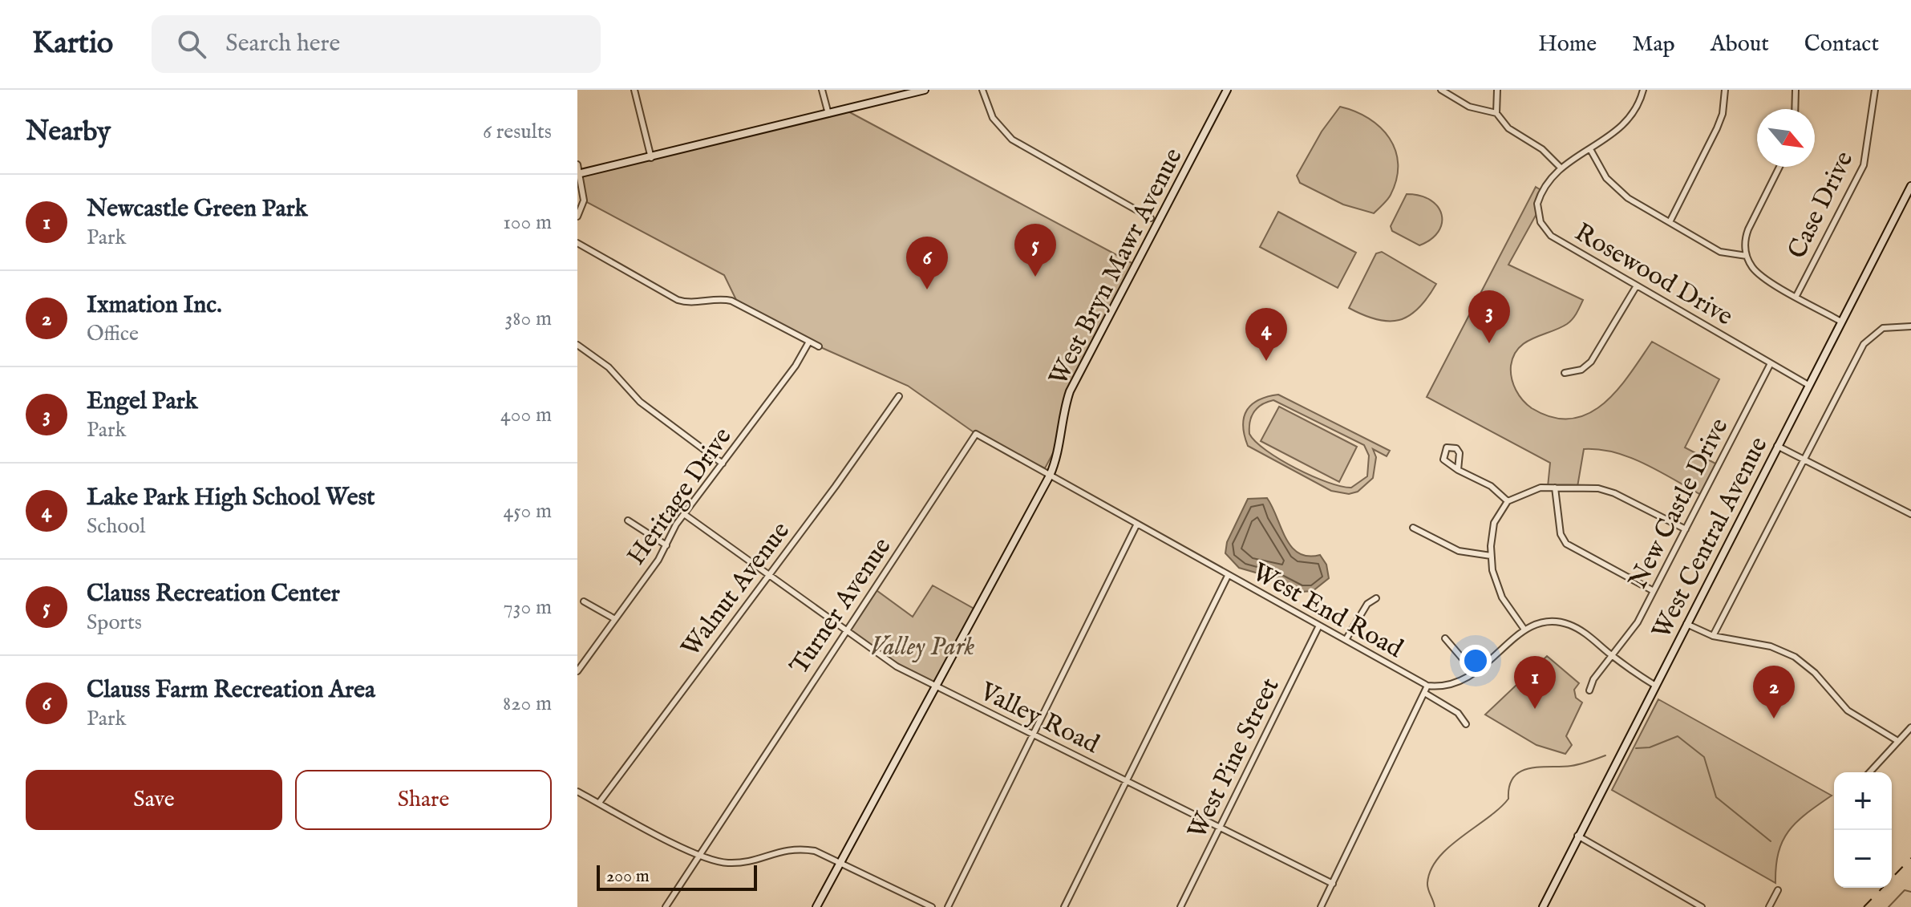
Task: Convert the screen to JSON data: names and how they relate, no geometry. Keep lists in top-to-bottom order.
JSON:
{
  "streets": {
    "street": [
      "Case Drive",
      "West Bryn Mawr Avenue",
      "Rosewood Drive",
      "Heritage Drive",
      "New Castle Drive",
      "West Central Avenue",
      "Walnut Avenue",
      "Turner Avenue",
      "West End Road",
      "Valley Road",
      "West Pine Street"
    ]
  },
  "crossings": [
    ["West Bryn Mawr Avenue", "West End Road"],
    ["West Bryn Mawr Avenue", "Valley Road"],
    ["Rosewood Drive", "New Castle Drive"],
    ["Rosewood Drive", "West Central Avenue"],
    ["Heritage Drive", "Valley Road"],
    ["Walnut Avenue", "Valley Road"],
    ["Turner Avenue", "West End Road"],
    ["Turner Avenue", "Valley Road"],
    ["West End Road", "West Pine Street"],
    ["Valley Road", "West Pine Street"]
  ],
  "parks": ["Valley Park"],
  "scale_bar": "200 m",
  "north": "bottom right",
  "page": {
    "header": "Kartio",
    "search": "Search here",
    "nav": [
      "Home",
      "Map",
      "About",
      "Contact"
    ],
    "heading": ["Nearby", "6 results"],
    "list": [
      {
        "mark": "1",
        "name": "Newcastle Green Park",
        "note": "Park",
        "value": "100 m"
      },
      {
        "mark": "2",
        "name": "Ixmation Inc.",
        "note": "Office",
        "value": "380 m"
      },
      {
        "mark": "3",
        "name": "Engel Park",
        "note": "Park",
        "value": "400 m"
      },
      {
        "mark": "4",
        "name": "Lake Park High School West",
        "note": "School",
        "value": "450 m"
      },
      {
        "mark": "5",
        "name": "Clauss Recreation Center",
        "note": "Sports",
        "value": "730 m"
      },
      {
        "mark": "6",
        "name": "Clauss Farm Recreation Area",
        "note": "Park",
        "value": "820 m"
      }
    ],
    "pins": [
      "5",
      "6",
      "3",
      "4",
      "1",
      "2"
    ],
    "buttons": ["Save", "Share"],
    "map_buttons": ["+", "−"],
    "scale": "200 m"
  }
}
